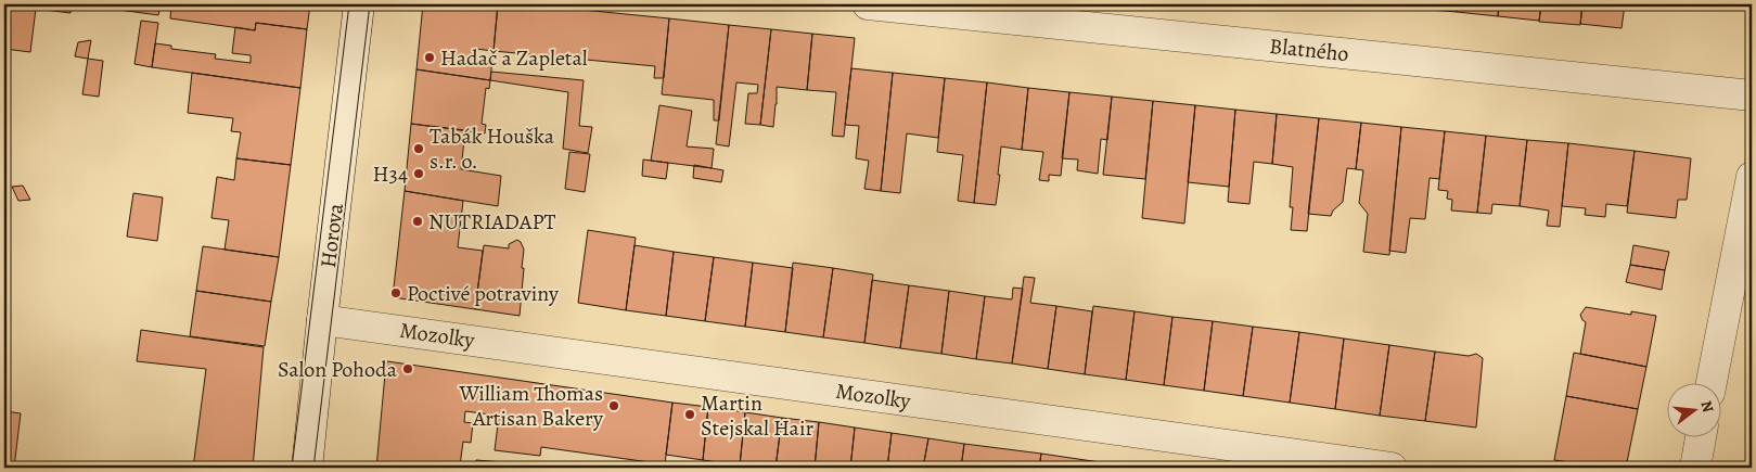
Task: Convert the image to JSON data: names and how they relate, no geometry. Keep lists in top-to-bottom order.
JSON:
{
  "streets": {
    "street": ["Blatného", "Horova", "Mozolky"]
  },
  "crossings": [
    ["Horova", "Mozolky"]
  ],
  "places": [
    "Hadač a Zapletal",
    "Tabák Houška s.r. o.",
    "H34",
    "NUTRIADAPT",
    "Poctivé potraviny",
    "Salon Pohoda",
    "William Thomas Artisan Bakery",
    "Martin Stejskal Hair"
  ],
  "north": "right"
}
